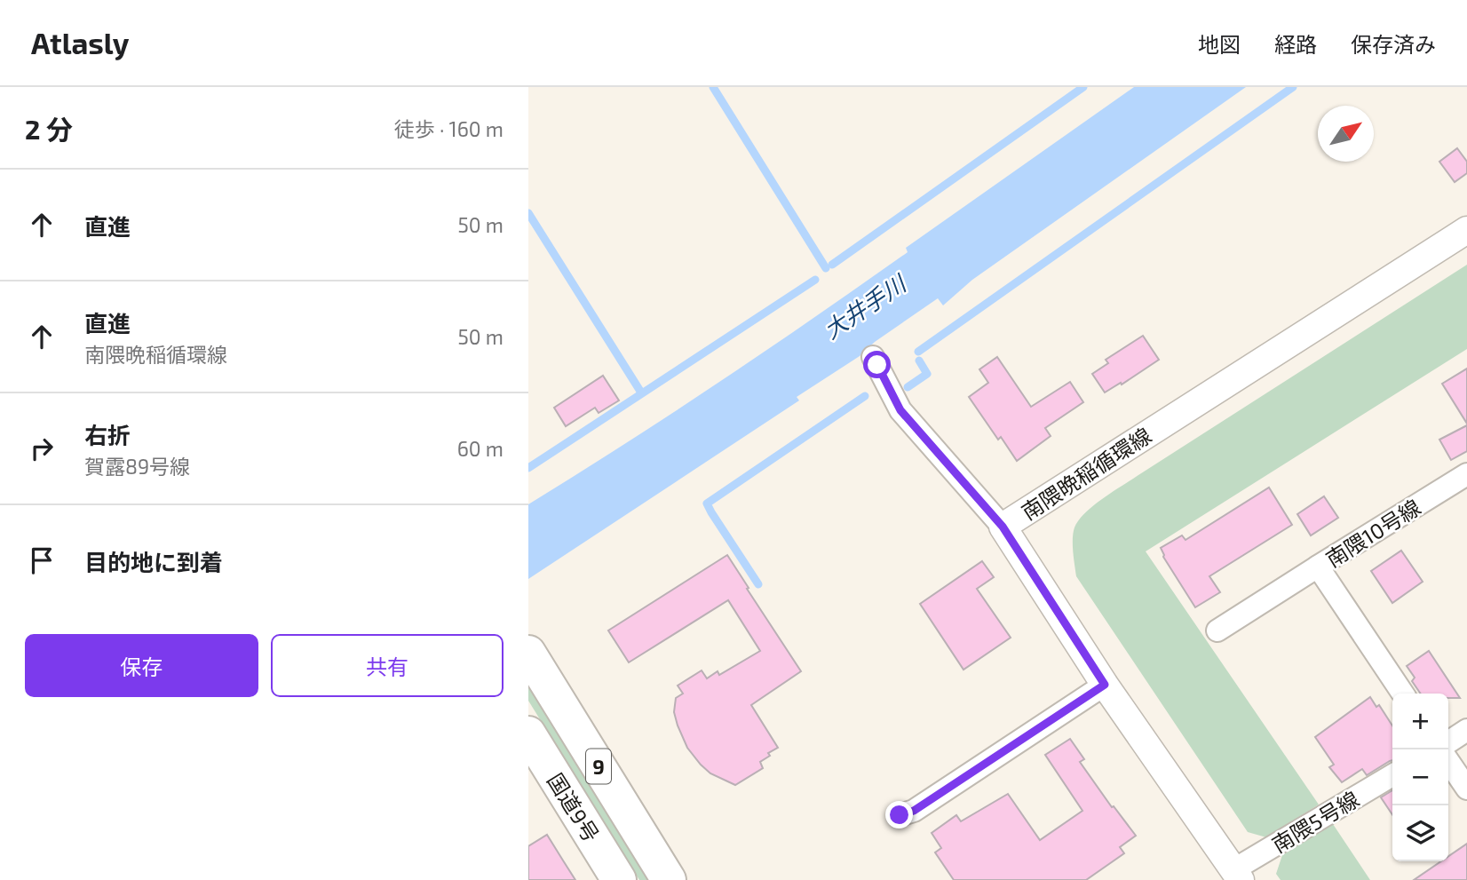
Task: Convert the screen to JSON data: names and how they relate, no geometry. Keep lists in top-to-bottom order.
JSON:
{
  "streets": {
    "highway": ["9", "国道9号"],
    "street": ["南隈晩稲循環線", "南隈10号線", "南隈5号線"]
  },
  "crossings": [
    ["南隈晩稲循環線", "南隈5号線"]
  ],
  "water": ["大井手川"],
  "north": "top right",
  "page": {
    "header": "Atlasly",
    "nav": ["地図", "経路", "保存済み"],
    "heading": ["2 分", "徒歩 · 160 m"],
    "list": [
      ["直進", "50 m"],
      ["直進", "南隈晩稲循環線", "50 m"],
      ["右折", "賀露89号線", "60 m"],
      "目的地に到着"
    ],
    "buttons": ["保存", "共有"],
    "map_buttons": ["+", "−"]
  }
}
